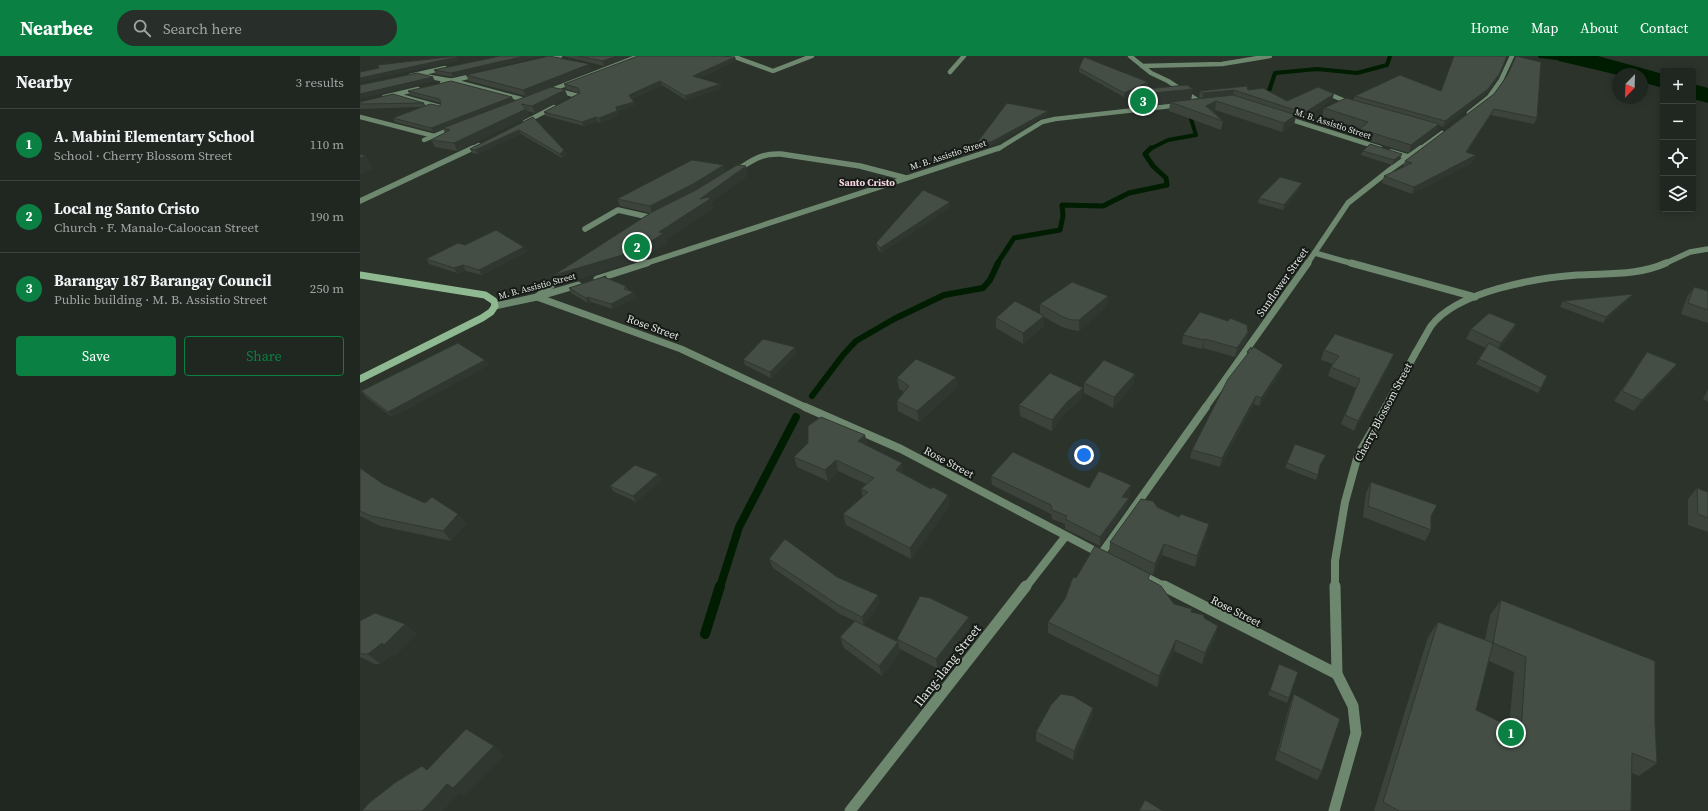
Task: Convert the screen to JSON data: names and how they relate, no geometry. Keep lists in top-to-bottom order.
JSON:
{
  "streets": {
    "street": [
      "M. B. Assistio Street",
      "Sunflower Street",
      "Rose Street",
      "Cherry Blossom Street",
      "Ilang-ilang Street"
    ]
  },
  "crossings": [
    ["M. B. Assistio Street", "Sunflower Street"],
    ["M. B. Assistio Street", "Rose Street"],
    ["Sunflower Street", "Rose Street"],
    ["Rose Street", "Cherry Blossom Street"],
    ["Rose Street", "Ilang-ilang Street"]
  ],
  "districts": ["Santo Cristo"],
  "north": "bottom left",
  "page": {
    "header": "Nearbee",
    "search": "Search here",
    "nav": [
      "Home",
      "Map",
      "About",
      "Contact"
    ],
    "heading": ["Nearby", "3 results"],
    "map_buttons": ["+", "−"],
    "pins": ["3", "2", "1"],
    "list": [
      {
        "mark": "1",
        "name": "A. Mabini Elementary School",
        "note": "School · Cherry Blossom Street",
        "value": "110 m"
      },
      {
        "mark": "2",
        "name": "Local ng Santo Cristo",
        "note": "Church · F. Manalo-Caloocan Street",
        "value": "190 m"
      },
      {
        "mark": "3",
        "name": "Barangay 187 Barangay Council",
        "note": "Public building · M. B. Assistio Street",
        "value": "250 m"
      }
    ],
    "buttons": ["Save", "Share"]
  }
}
